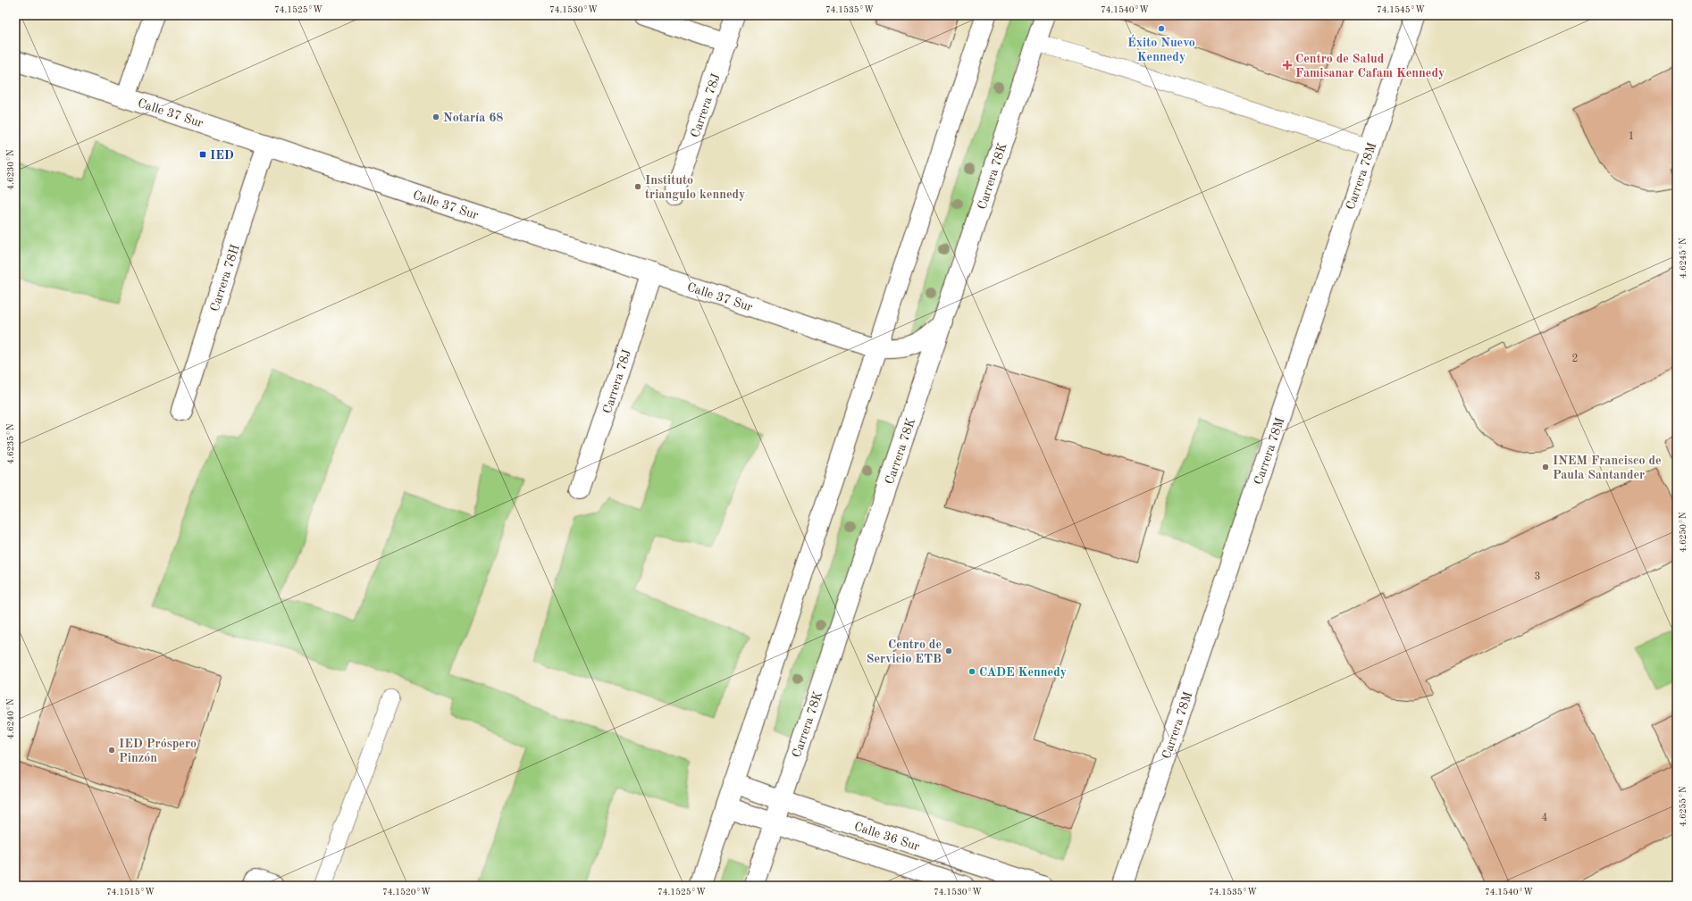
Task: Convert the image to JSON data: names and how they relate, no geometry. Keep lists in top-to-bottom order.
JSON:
{
  "streets": {
    "street": [
      "Carrera 78J",
      "Calle 37 Sur",
      "Carrera 78K",
      "Carrera 78M",
      "Carrera 78H",
      "Calle 36 Sur"
    ]
  },
  "crossings": [
    ["Carrera 78J", "Calle 37 Sur"],
    ["Calle 37 Sur", "Carrera 78K"],
    ["Calle 37 Sur", "Carrera 78H"],
    ["Carrera 78K", "Calle 36 Sur"]
  ],
  "places": {
    "other": [
      "Éxito Nuevo Kennedy",
      "Notaría 68",
      "Instituto triangulo kennedy",
      "INEM Francisco de Paula Santander",
      "Centro de Servicio ETB",
      "CADE Kennedy",
      "IED Próspero Pinzón"
    ],
    "health": ["Centro de Salud Famisanar Cafam Kennedy"],
    "transit": ["IED"]
  },
  "house_numbers": [
    "1",
    "2",
    "3",
    "4"
  ],
  "coordinates": [
    "74.1525°W",
    "74.1530°W",
    "74.1535°W",
    "74.1540°W",
    "74.1545°W",
    "4.6230°N",
    "4.6245°N",
    "4.6235°N",
    "4.6250°N",
    "4.6240°N",
    "4.6255°N",
    "74.1515°W",
    "74.1520°W"
  ]
}
